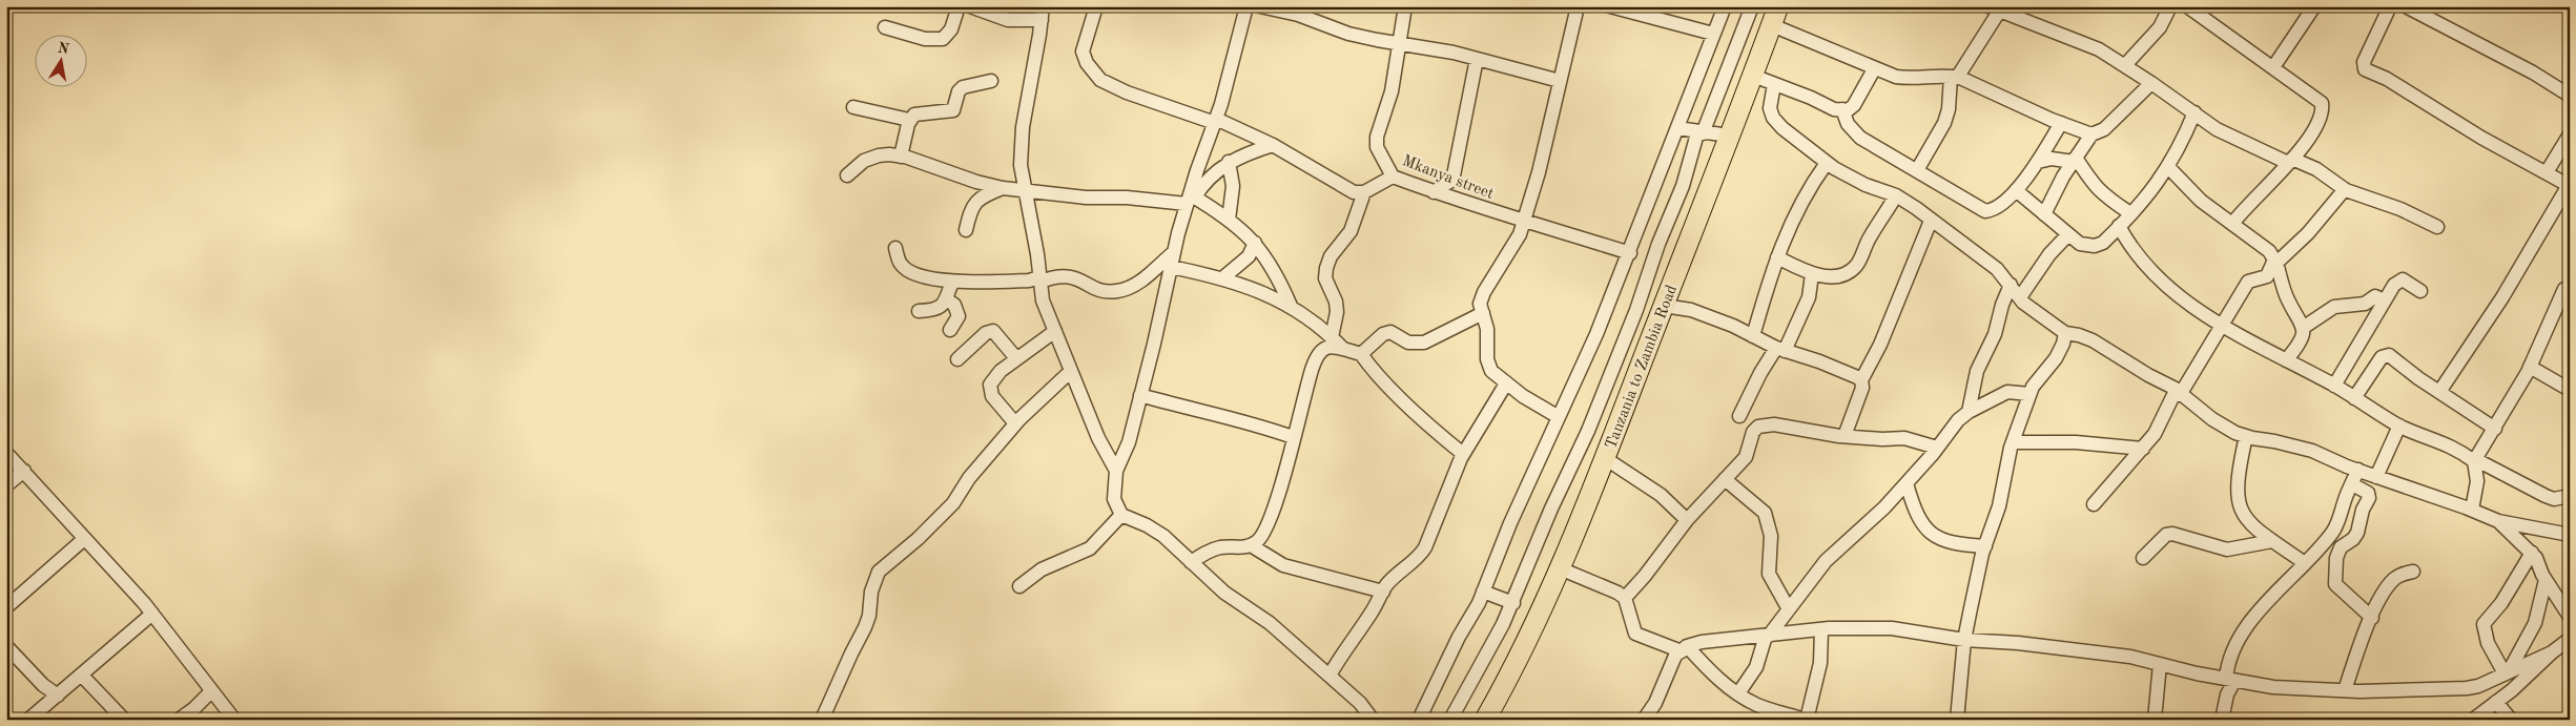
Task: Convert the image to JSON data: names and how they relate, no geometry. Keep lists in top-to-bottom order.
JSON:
{
  "streets": {
    "highway": ["Tanzania to Zambia Road"],
    "street": ["Mkanya street"]
  },
  "north": "top"
}
